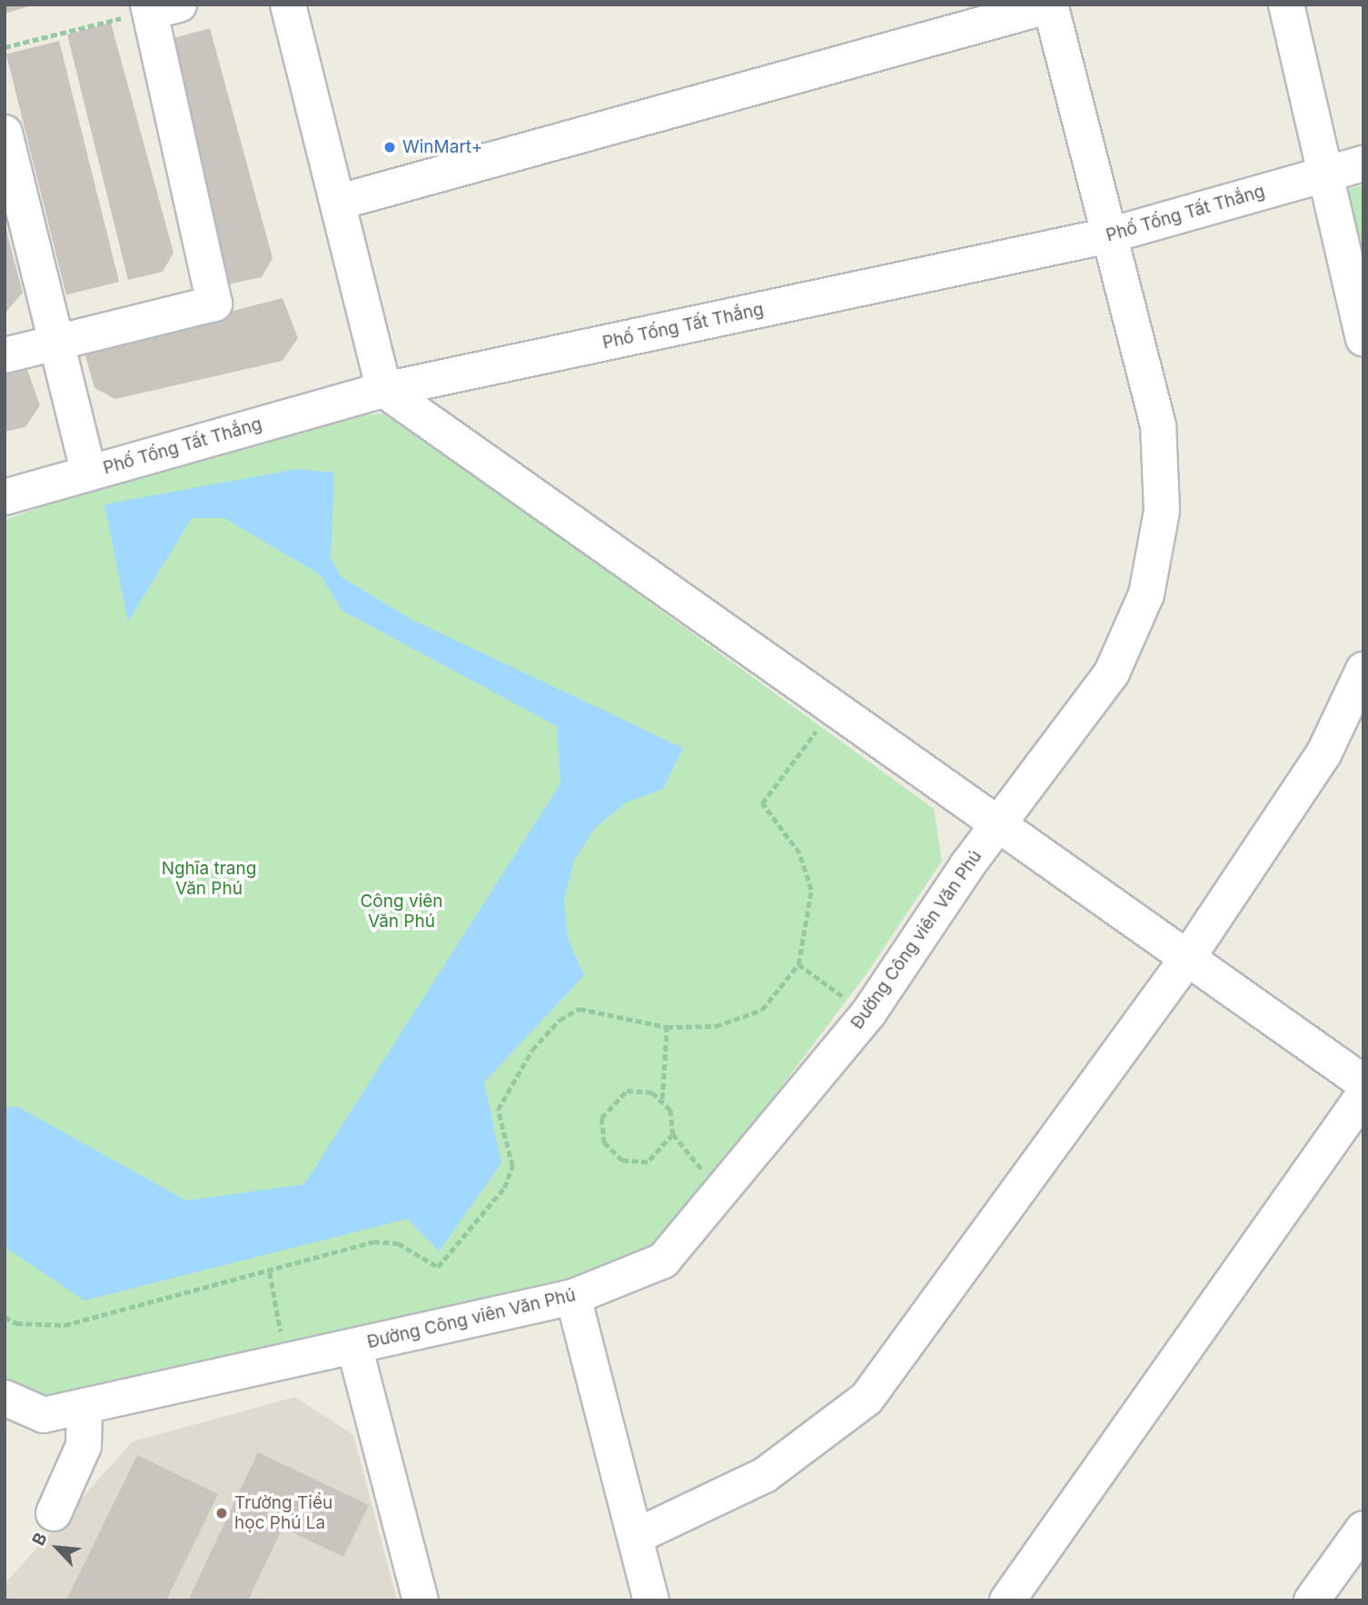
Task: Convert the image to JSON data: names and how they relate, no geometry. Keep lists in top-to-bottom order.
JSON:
{
  "streets": {
    "street": ["Phố Tống Tất Thắng", "Đường Công viên Văn Phú"]
  },
  "crossings": [
    ["Phố Tống Tất Thắng", "Đường Công viên Văn Phú"]
  ],
  "parks": ["Nghĩa trang Văn Phú", "Công viên Văn Phú"],
  "places": ["WinMart+", "Trường Tiểu học Phú La"],
  "north": "top left"
}
